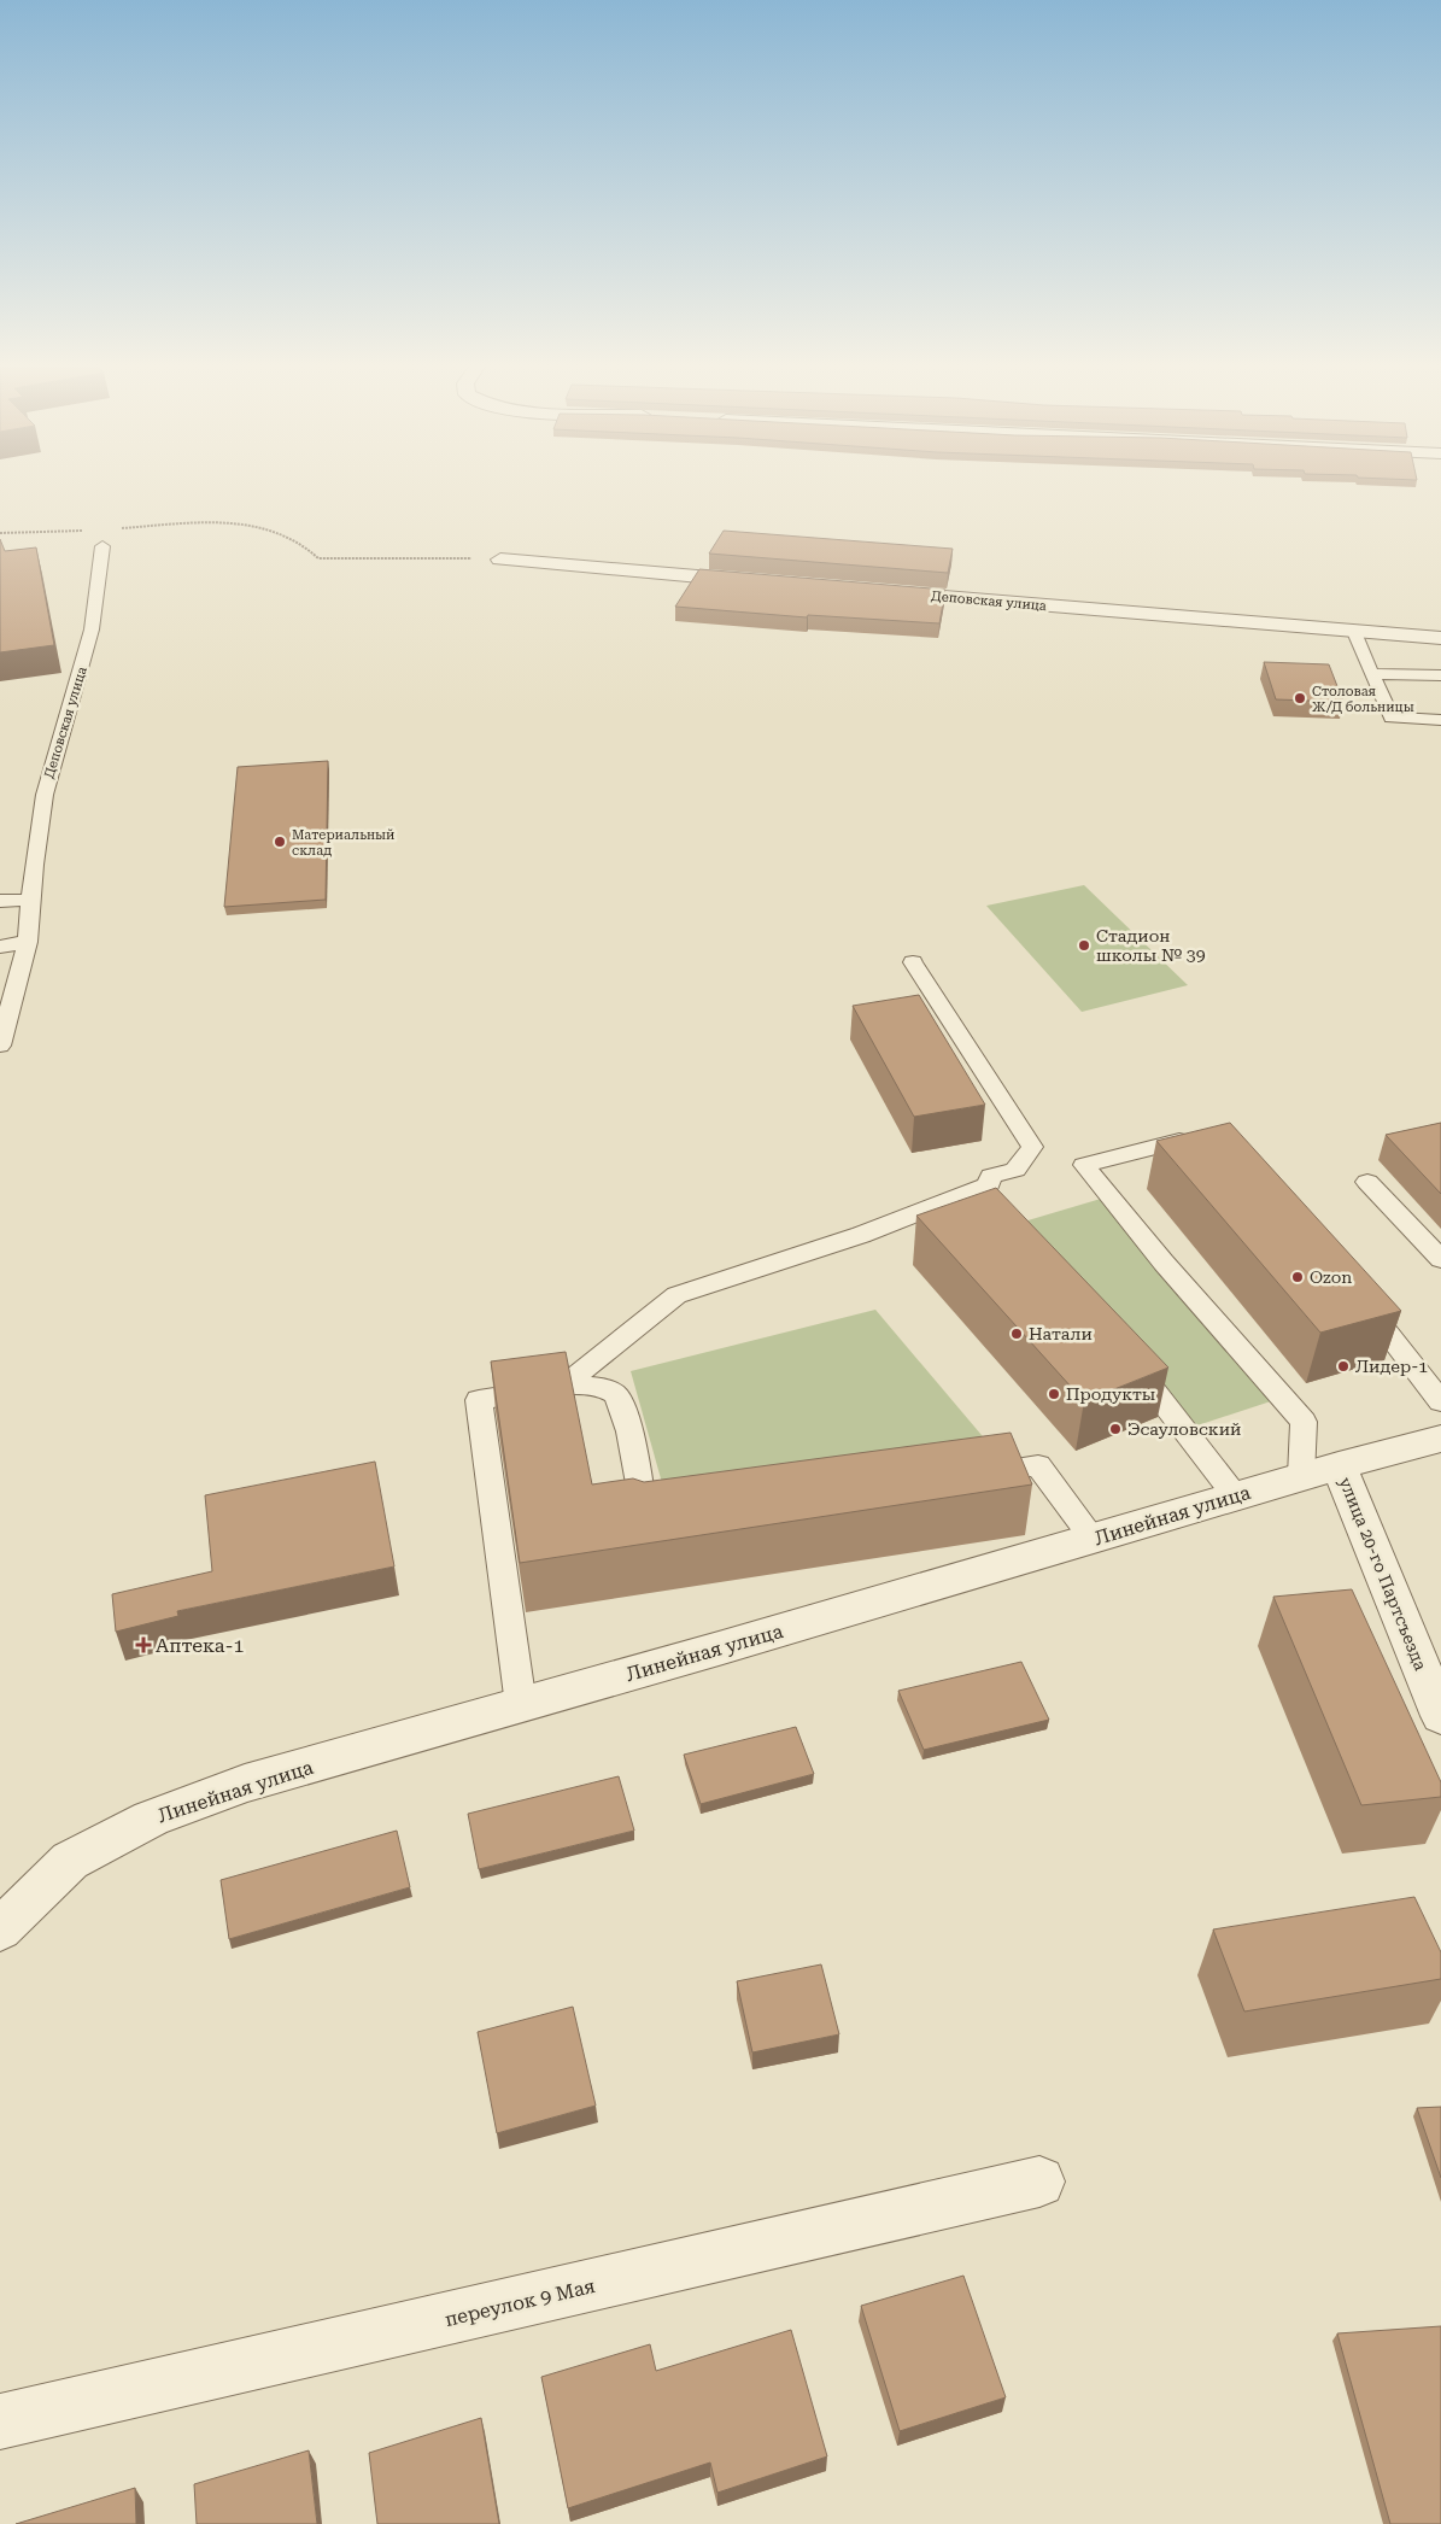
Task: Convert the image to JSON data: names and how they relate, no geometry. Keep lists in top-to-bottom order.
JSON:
{
  "streets": {
    "street": [
      "Деповская улица",
      "Линейная улица",
      "улица 20-го Партсъезда",
      "переулок 9 Мая"
    ]
  },
  "crossings": [
    ["Линейная улица", "улица 20-го Партсъезда"]
  ],
  "places": {
    "other": [
      "Столовая Ж/Д больницы",
      "Материальный склад",
      "Стадион школы № 39",
      "Ozon",
      "Натали",
      "Лидер-1",
      "Продукты",
      "Эсауловский"
    ],
    "health": ["Аптека-1"]
  }
}
